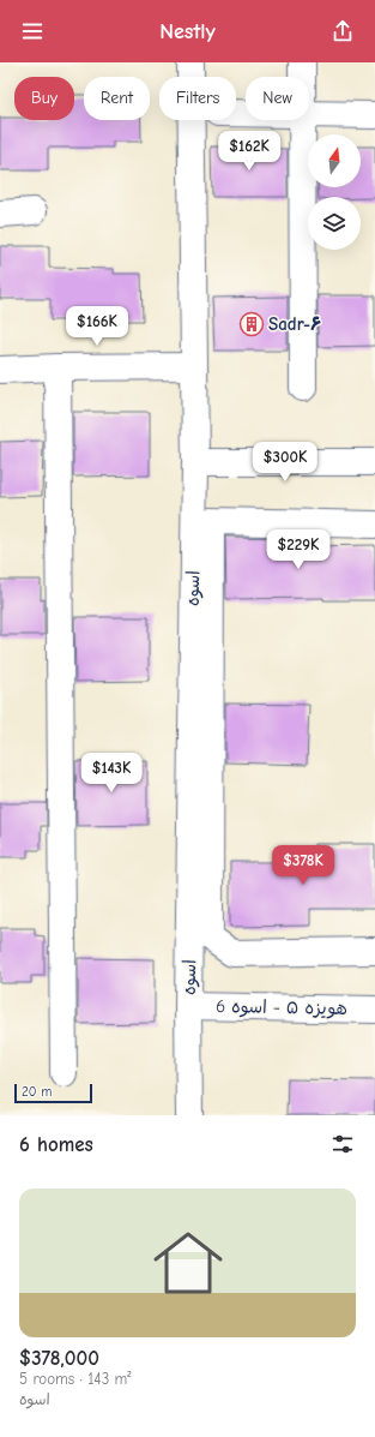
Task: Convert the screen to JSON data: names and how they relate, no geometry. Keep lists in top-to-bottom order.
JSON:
{
  "streets": {
    "street": ["اسوه", "هویزه ۵ - اسوه 6"]
  },
  "crossings": [
    ["اسوه", "هویزه ۵ - اسوه 6"]
  ],
  "places": {
    "building": ["Sadr-۶"]
  },
  "scale_bar": "20 m",
  "north": "top",
  "page": {
    "header": "Nestly",
    "chip": [
      "Buy",
      "Rent",
      "Filters",
      "New"
    ],
    "price": [
      "$162K",
      "$166K",
      "$300K",
      "$229K",
      "$143K",
      "$378K"
    ],
    "scale": "20 m",
    "heading": "6 homes",
    "list": [
      {
        "name": "$378,000",
        "note": "5 rooms · 143 m² · اسوه"
      }
    ]
  }
}
